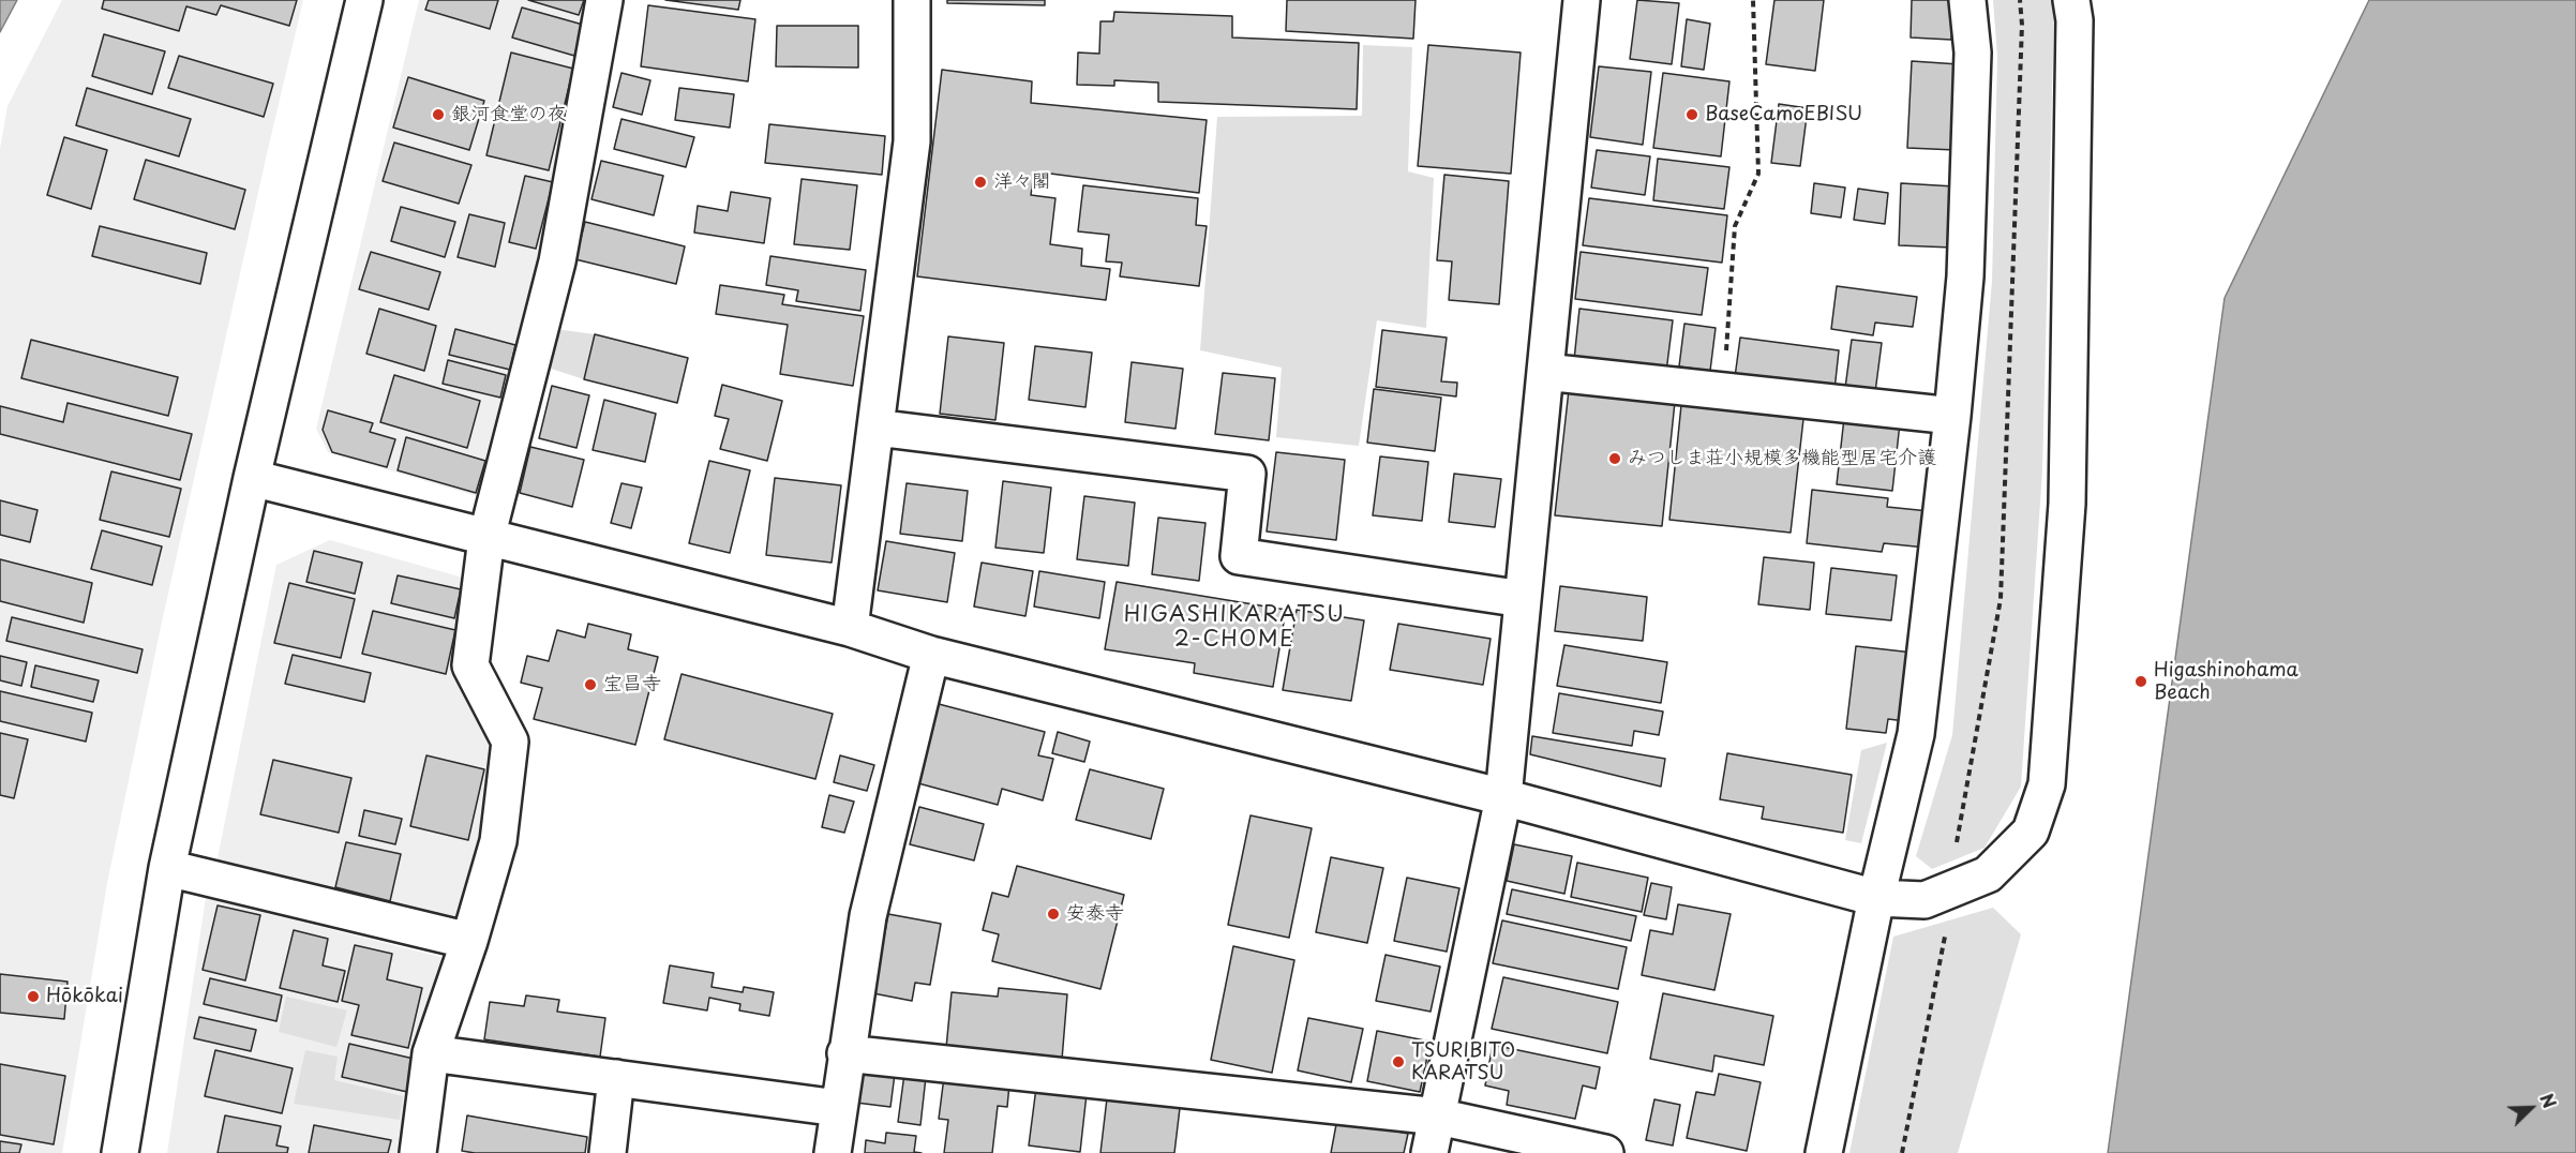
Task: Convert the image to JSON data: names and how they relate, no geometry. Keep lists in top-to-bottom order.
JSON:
{
  "districts": ["HIGASHIKARATSU 2-CHOME"],
  "places": [
    "銀河食堂の夜",
    "BaseCamoEBISU",
    "洋々閣",
    "みつしま荘小規模多機能型居宅介護",
    "Higashinohama Beach",
    "宝昌寺",
    "安泰寺",
    "Hōkōkai",
    "TSURIBITO KARATSU"
  ],
  "north": "top right"
}
